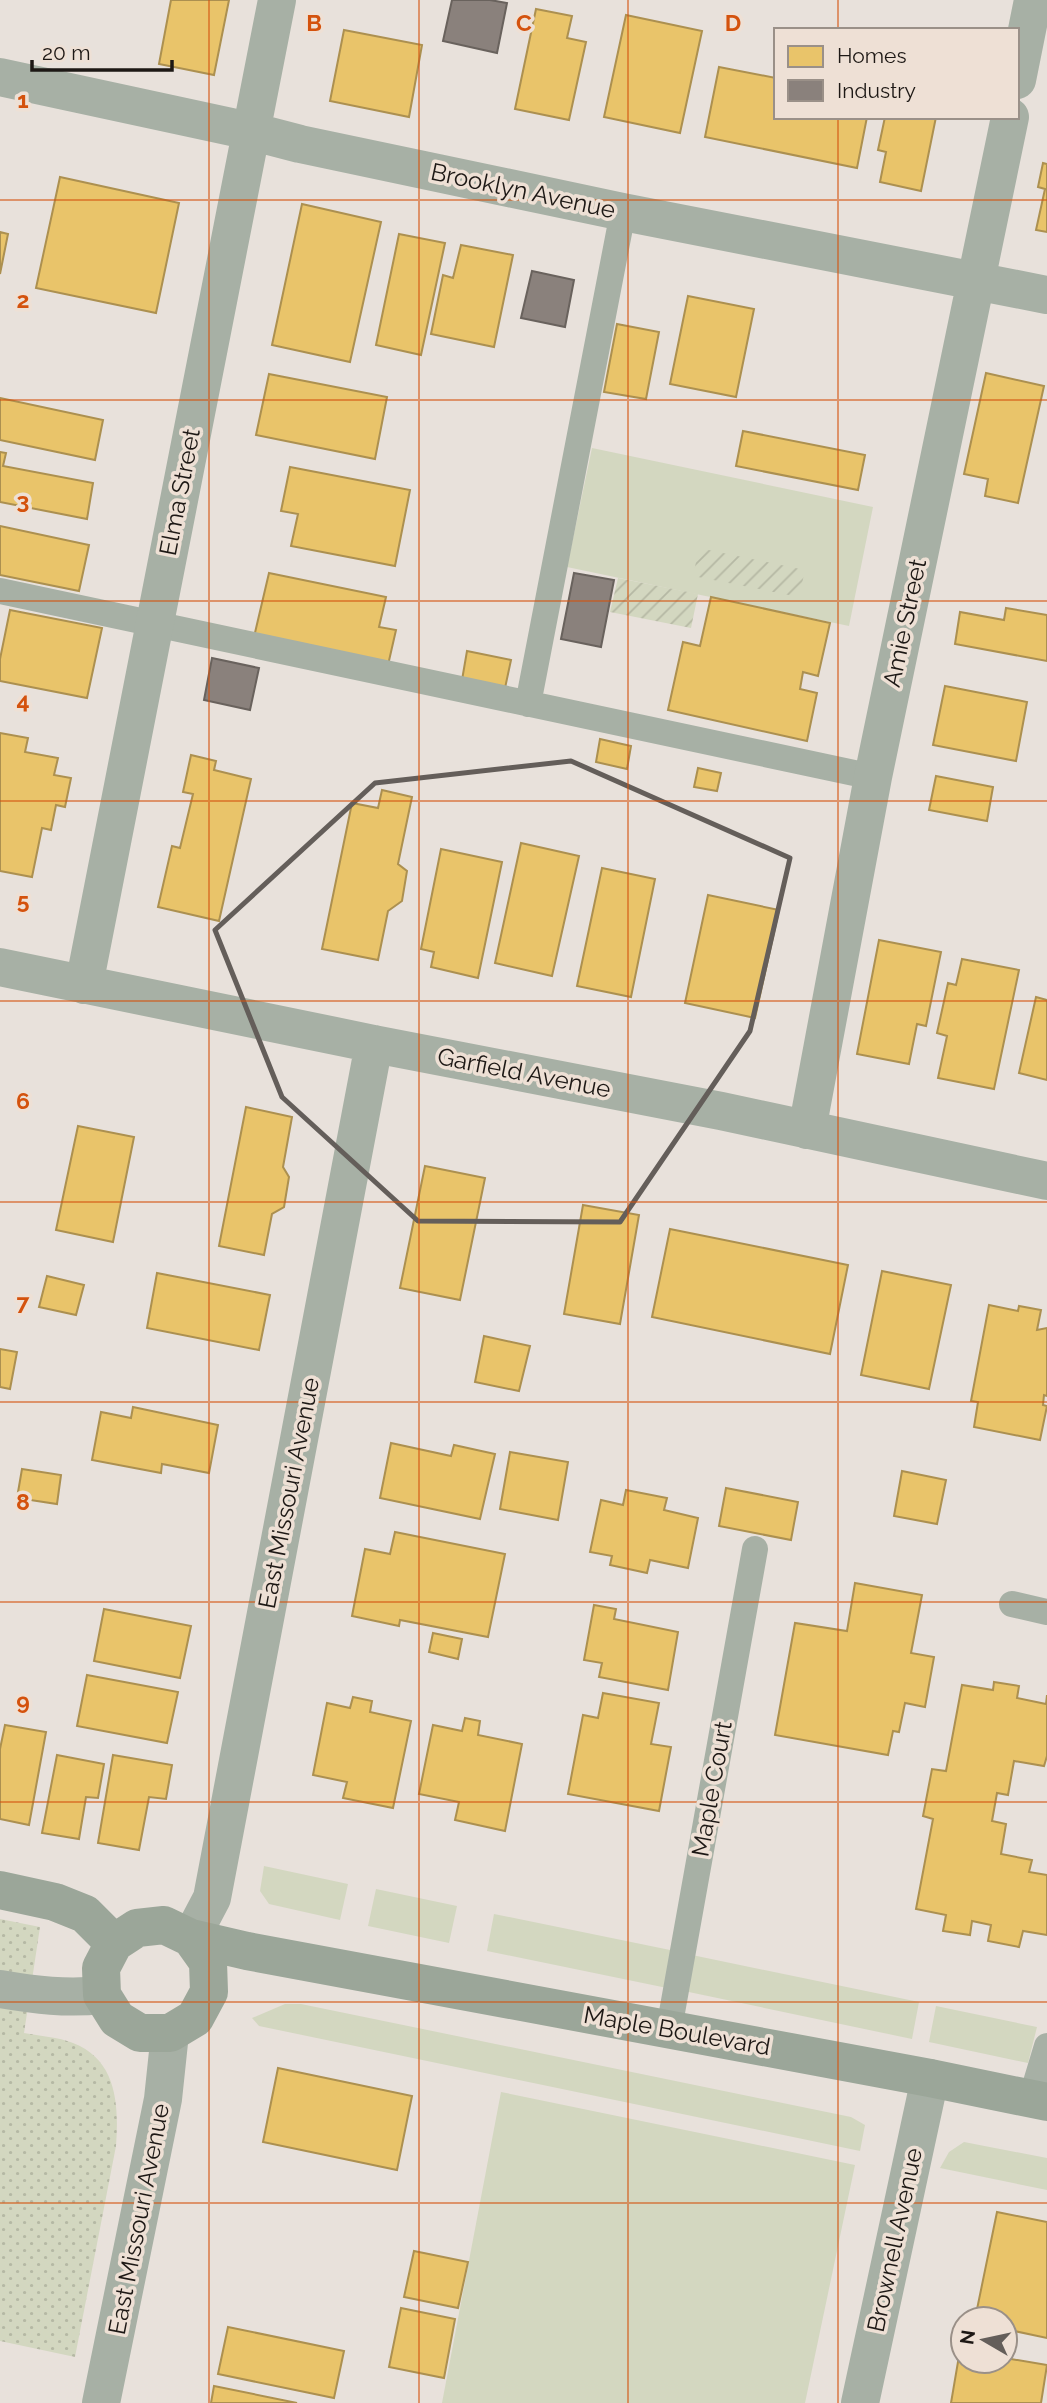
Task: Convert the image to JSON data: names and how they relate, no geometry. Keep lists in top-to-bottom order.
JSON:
{
  "streets": {
    "street": [
      "Brooklyn Avenue",
      "Elma Street",
      "Amie Street",
      "Garfield Avenue",
      "East Missouri Avenue",
      "Maple Boulevard",
      "Brownell Avenue"
    ],
    "lane": ["Maple Court"]
  },
  "crossings": [
    ["Brooklyn Avenue", "Elma Street"],
    ["Brooklyn Avenue", "Amie Street"],
    ["Elma Street", "Garfield Avenue"],
    ["Amie Street", "Garfield Avenue"],
    ["Garfield Avenue", "East Missouri Avenue"],
    ["East Missouri Avenue", "Maple Boulevard"],
    ["Maple Court", "Maple Boulevard"],
    ["Maple Boulevard", "Brownell Avenue"]
  ],
  "legend": ["Homes", "Industry"],
  "scale_bar": "20 m",
  "north": "left",
  "grid": {
    "columns": ["B", "C", "D"],
    "rows": [
      "1",
      "2",
      "3",
      "4",
      "5",
      "6",
      "7",
      "8",
      "9"
    ]
  }
}
